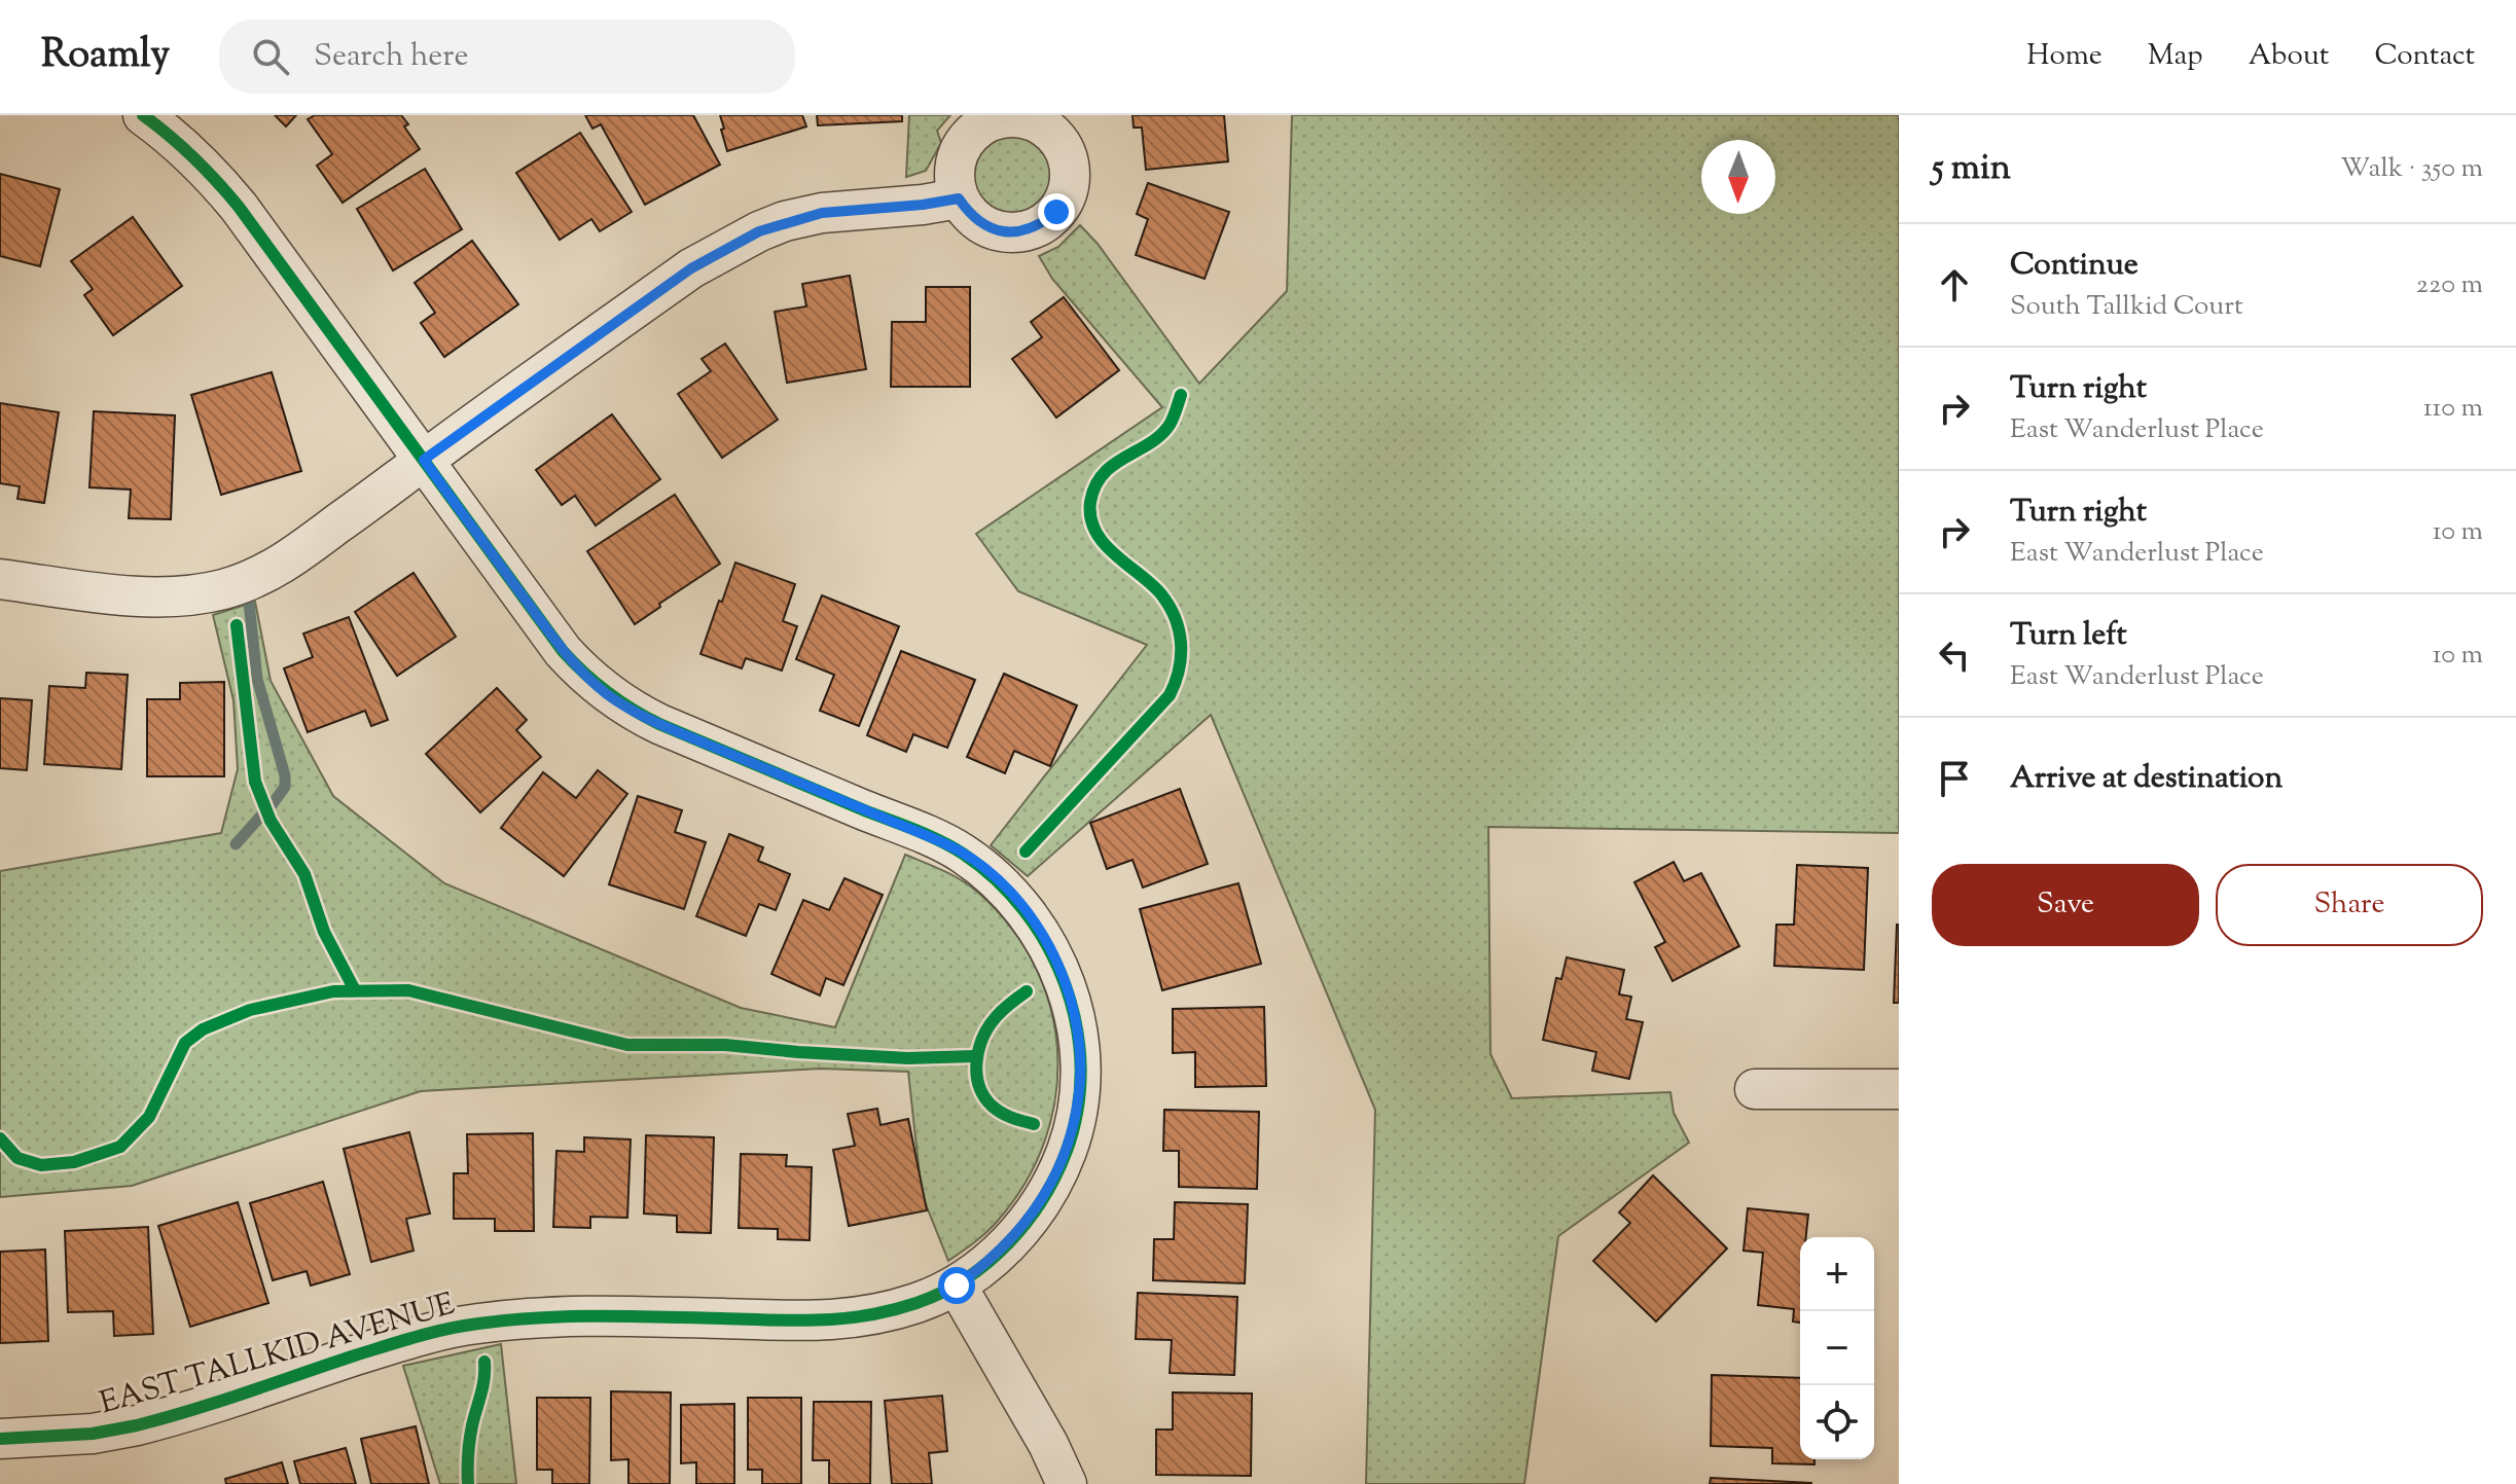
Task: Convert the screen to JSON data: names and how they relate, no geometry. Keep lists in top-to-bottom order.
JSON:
{
  "streets": {
    "street": ["EAST TALLKID AVENUE"]
  },
  "north": "bottom",
  "page": {
    "header": "Roamly",
    "search": "Search here",
    "nav": [
      "Home",
      "Map",
      "About",
      "Contact"
    ],
    "heading": ["5 min", "Walk · 350 m"],
    "list": [
      ["Continue", "South Tallkid Court", "220 m"],
      ["Turn right", "East Wanderlust Place", "110 m"],
      ["Turn right", "East Wanderlust Place", "10 m"],
      ["Turn left", "East Wanderlust Place", "10 m"],
      "Arrive at destination"
    ],
    "buttons": ["Save", "Share"],
    "map_buttons": ["+", "−"]
  }
}
